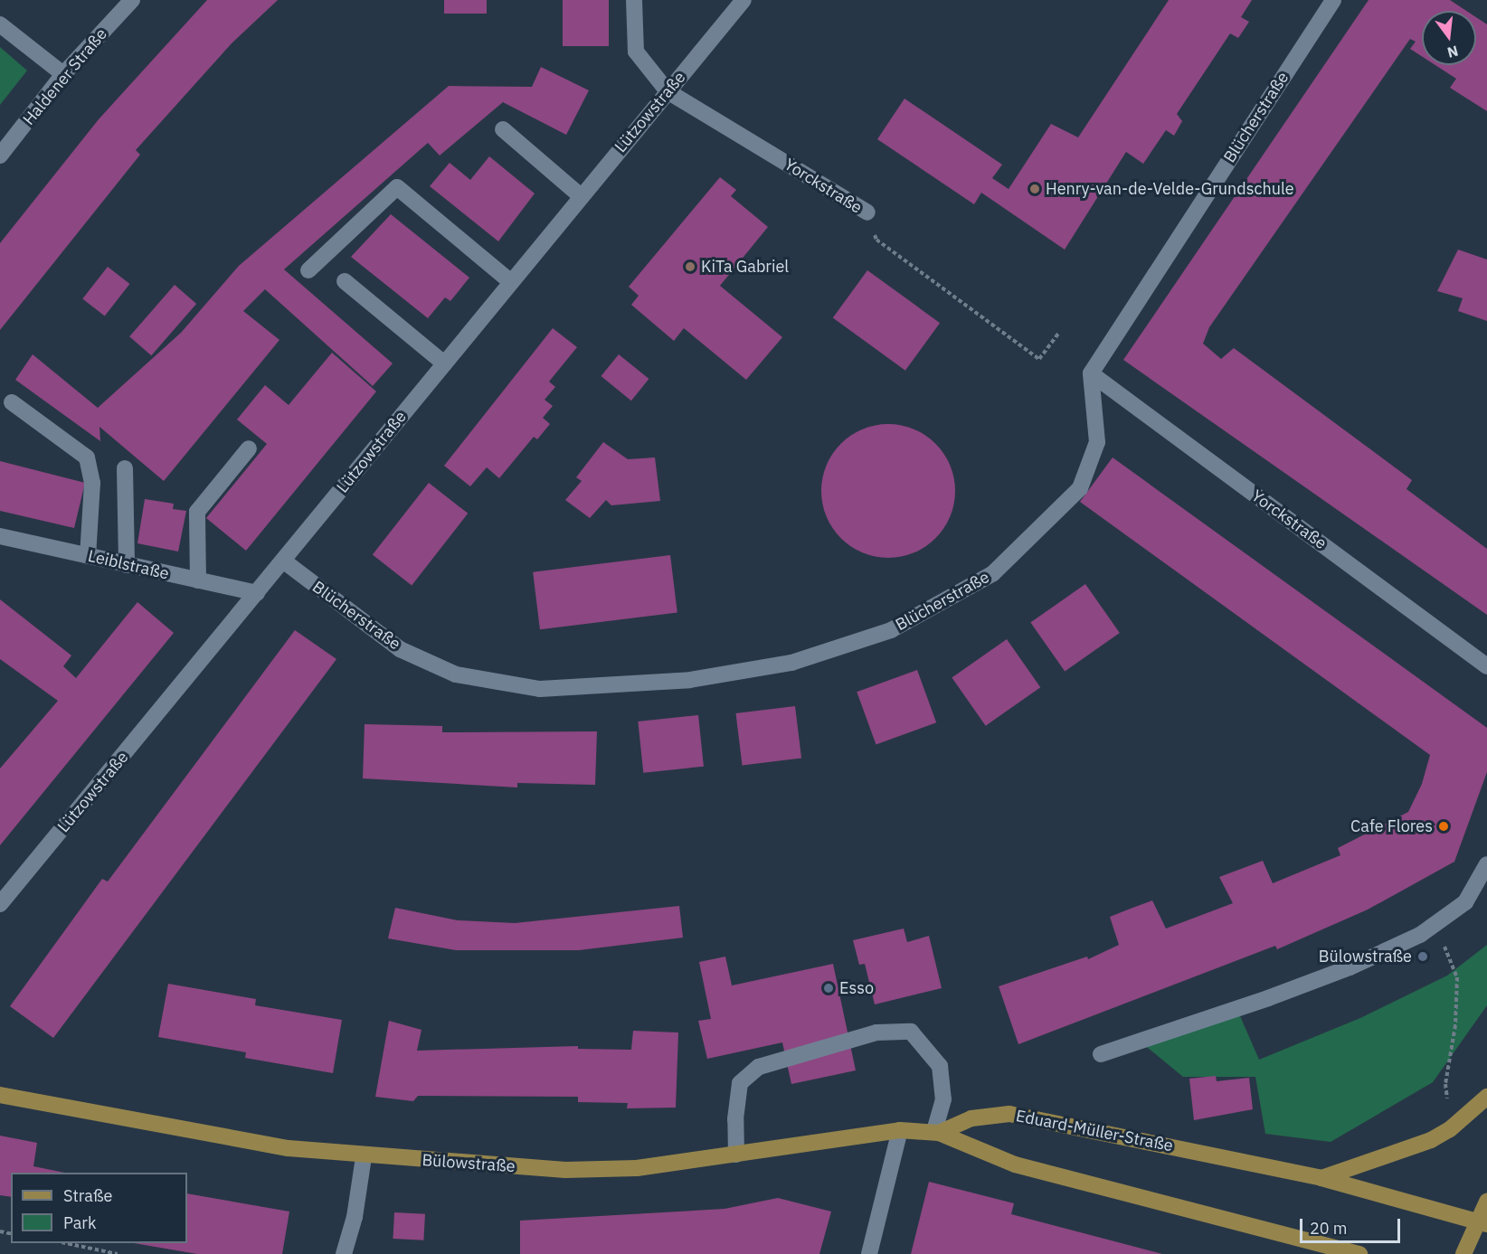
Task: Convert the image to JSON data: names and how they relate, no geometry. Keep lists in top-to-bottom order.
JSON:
{
  "streets": {
    "main road": ["Eduard-Müller-Straße", "Bülowstraße"],
    "street": [
      "Haldener Straße",
      "Lützowstraße",
      "Blücherstraße",
      "Yorckstraße",
      "Leiblstraße"
    ]
  },
  "crossings": [
    ["Lützowstraße", "Blücherstraße"],
    ["Lützowstraße", "Yorckstraße"],
    ["Lützowstraße", "Leiblstraße"],
    ["Blücherstraße", "Yorckstraße"],
    ["Eduard-Müller-Straße", "Bülowstraße"]
  ],
  "places": [
    "Henry-van-de-Velde-Grundschule",
    "KiTa Gabriel",
    "Cafe Flores",
    "Bülowstraße",
    "Esso"
  ],
  "legend": ["Straße", "Park"],
  "scale_bar": "20 m",
  "north": "bottom"
}
